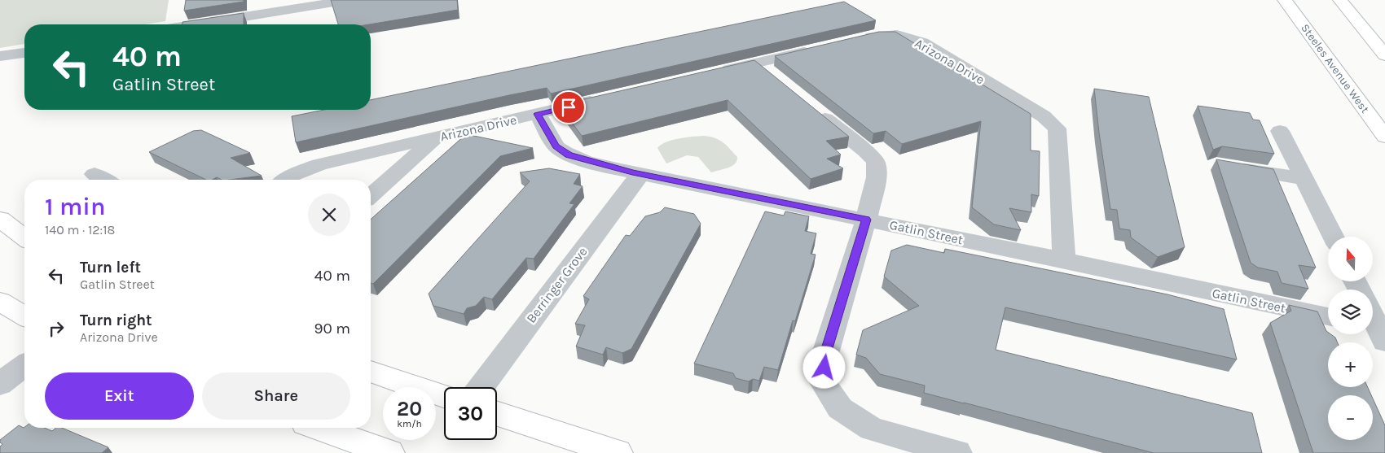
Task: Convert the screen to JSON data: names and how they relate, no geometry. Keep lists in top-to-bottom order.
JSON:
{
  "streets": {
    "main road": ["Steeles Avenue West"],
    "street": ["Arizona Drive", "Gatlin Street", "Berringer Grove"]
  },
  "crossings": [
    ["Arizona Drive", "Gatlin Street"],
    ["Gatlin Street", "Berringer Grove"]
  ],
  "north": "top",
  "page": {
    "turn": ["40 m", "Gatlin Street"],
    "heading": ["1 min", "140 m · 12:18"],
    "map_buttons": ["+", "−"],
    "list": [
      {
        "name": "Turn left",
        "note": "Gatlin Street",
        "value": "40 m"
      },
      {
        "name": "Turn right",
        "note": "Arizona Drive",
        "value": "90 m"
      }
    ],
    "buttons": ["Exit", "Share"],
    "speed": "20 km/h",
    "limit": "30"
  }
}
